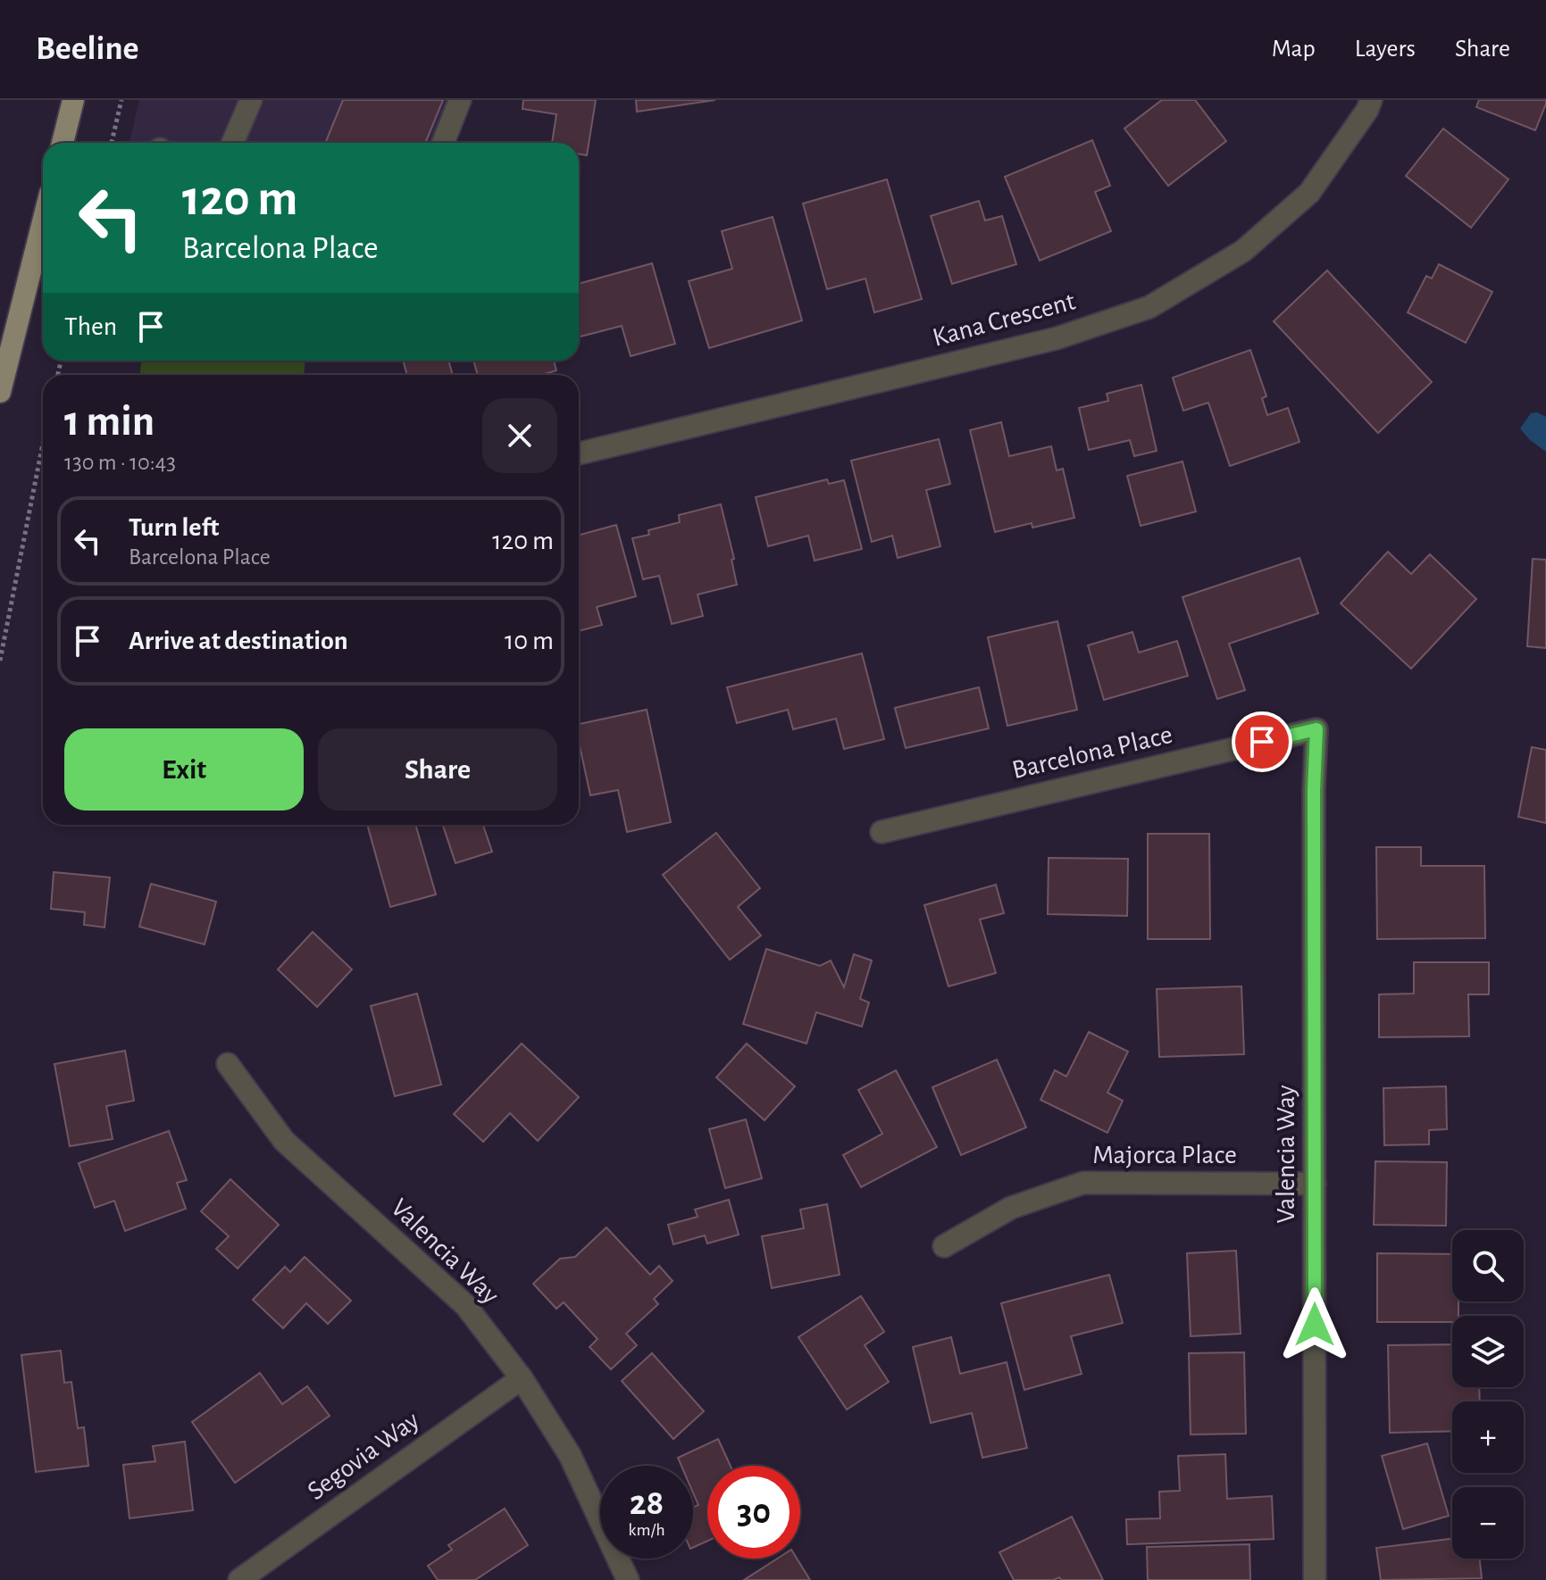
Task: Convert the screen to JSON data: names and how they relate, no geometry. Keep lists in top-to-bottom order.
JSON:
{
  "streets": {
    "street": [
      "Kana Crescent",
      "Barcelona Place",
      "Valencia Way",
      "Majorca Place",
      "Segovia Way"
    ]
  },
  "crossings": [
    ["Barcelona Place", "Valencia Way"],
    ["Valencia Way", "Majorca Place"],
    ["Valencia Way", "Segovia Way"]
  ],
  "page": {
    "header": "Beeline",
    "nav": ["Map", "Layers", "Share"],
    "turn": ["120 m", "Barcelona Place"],
    "then": "Then",
    "heading": ["1 min", "130 m · 10:43"],
    "list": [
      {
        "name": "Turn left",
        "note": "Barcelona Place",
        "value": "120 m"
      },
      {
        "name": "Arrive at destination",
        "value": "10 m"
      }
    ],
    "buttons": ["Exit", "Share"],
    "map_buttons": ["+", "−"],
    "speed": "28 km/h",
    "limit": "30"
  }
}
